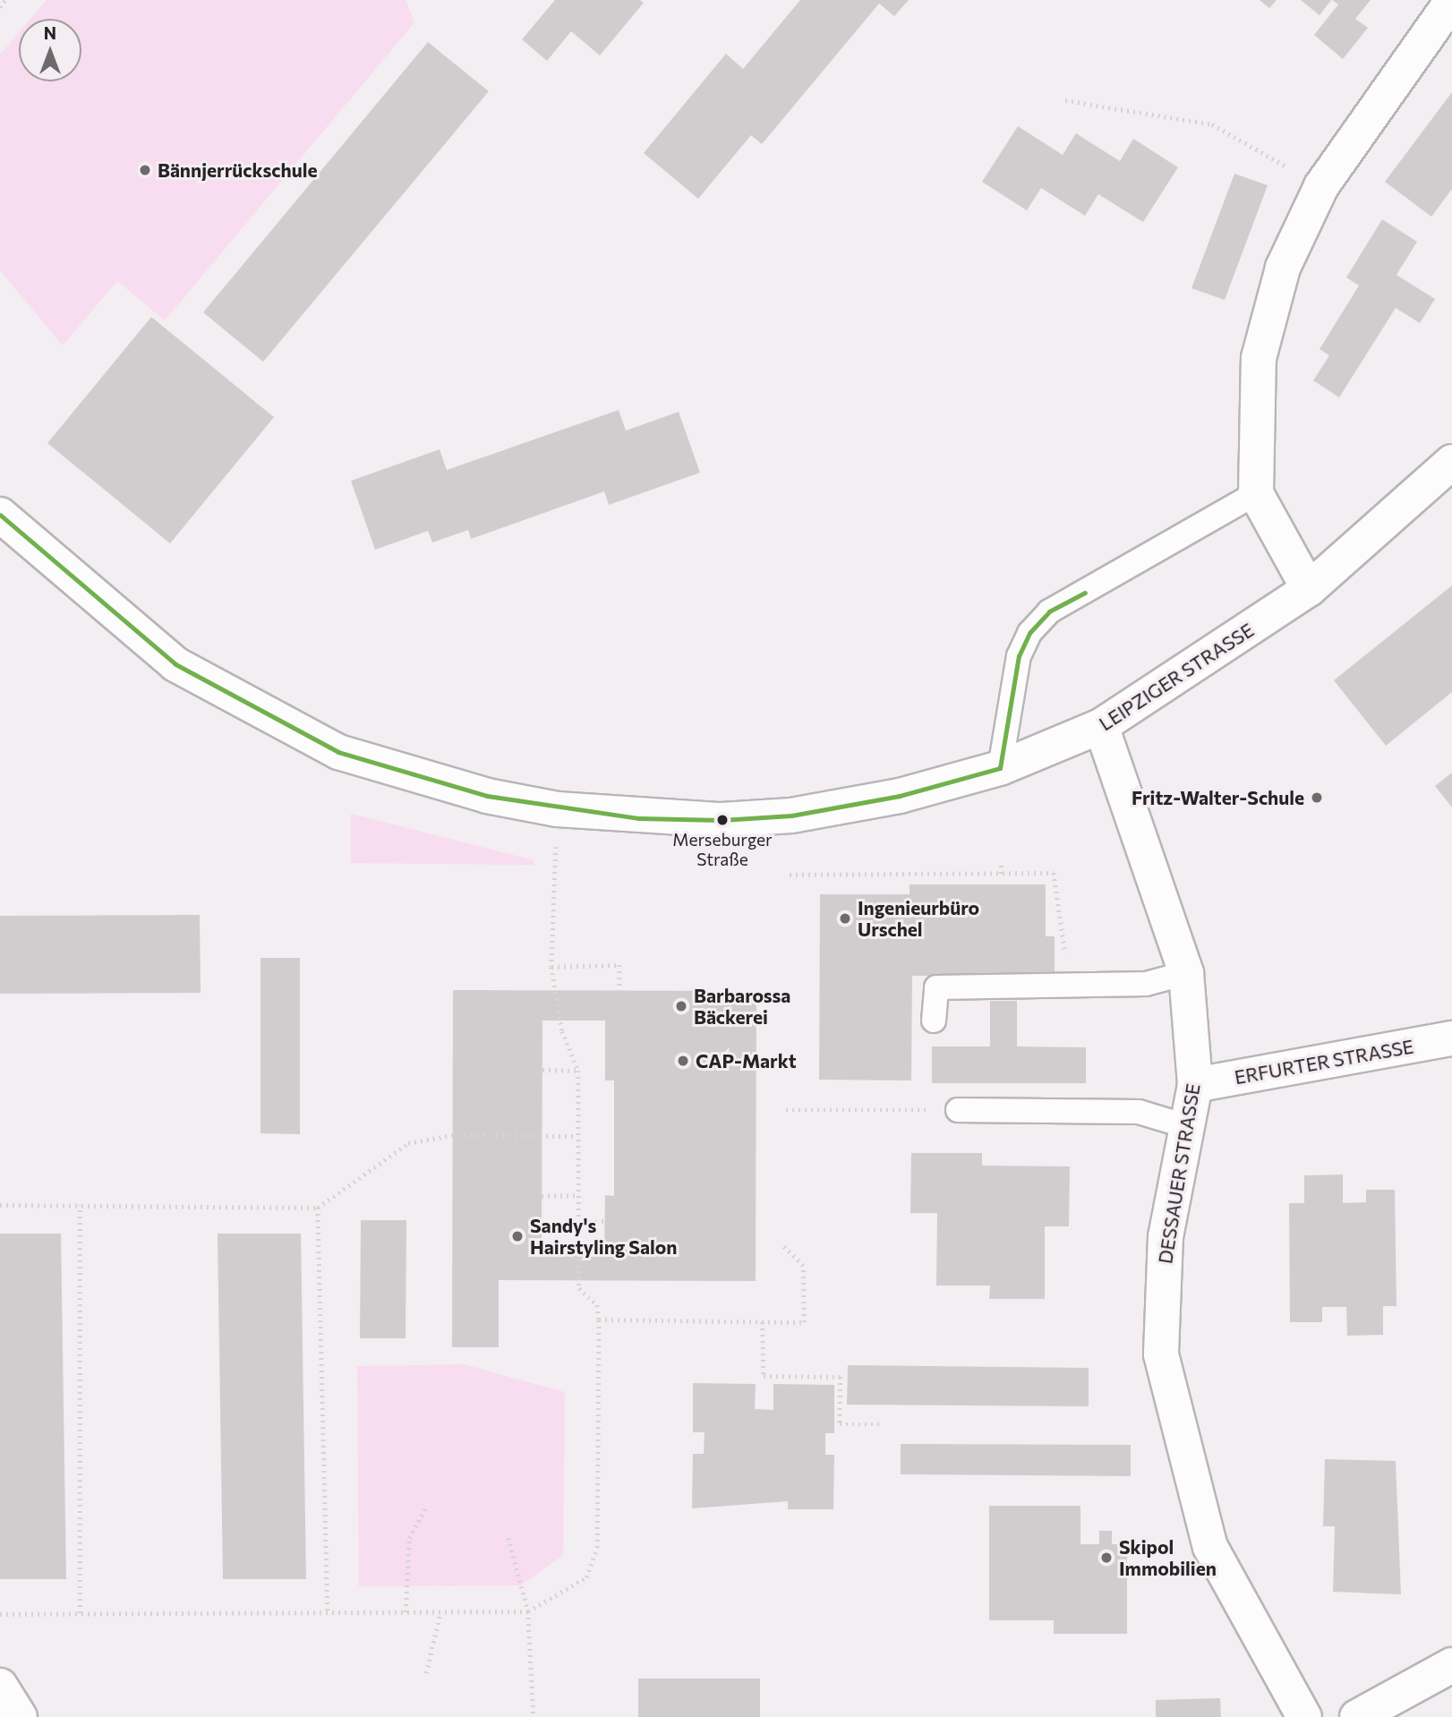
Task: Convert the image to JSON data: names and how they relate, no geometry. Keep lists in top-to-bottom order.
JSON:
{
  "streets": {
    "street": ["LEIPZIGER STRASSE", "ERFURTER STRASSE", "DESSAUER STRASSE"]
  },
  "crossings": [
    ["LEIPZIGER STRASSE", "DESSAUER STRASSE"],
    ["ERFURTER STRASSE", "DESSAUER STRASSE"]
  ],
  "places": [
    "Bännjerrückschule",
    "Fritz-Walter-Schule",
    "Merseburger Straße",
    "Ingenieurbüro Urschel",
    "Barbarossa Bäckerei",
    "CAP-Markt",
    "Sandy's Hairstyling Salon",
    "Skipol Immobilien"
  ],
  "north": "top"
}
